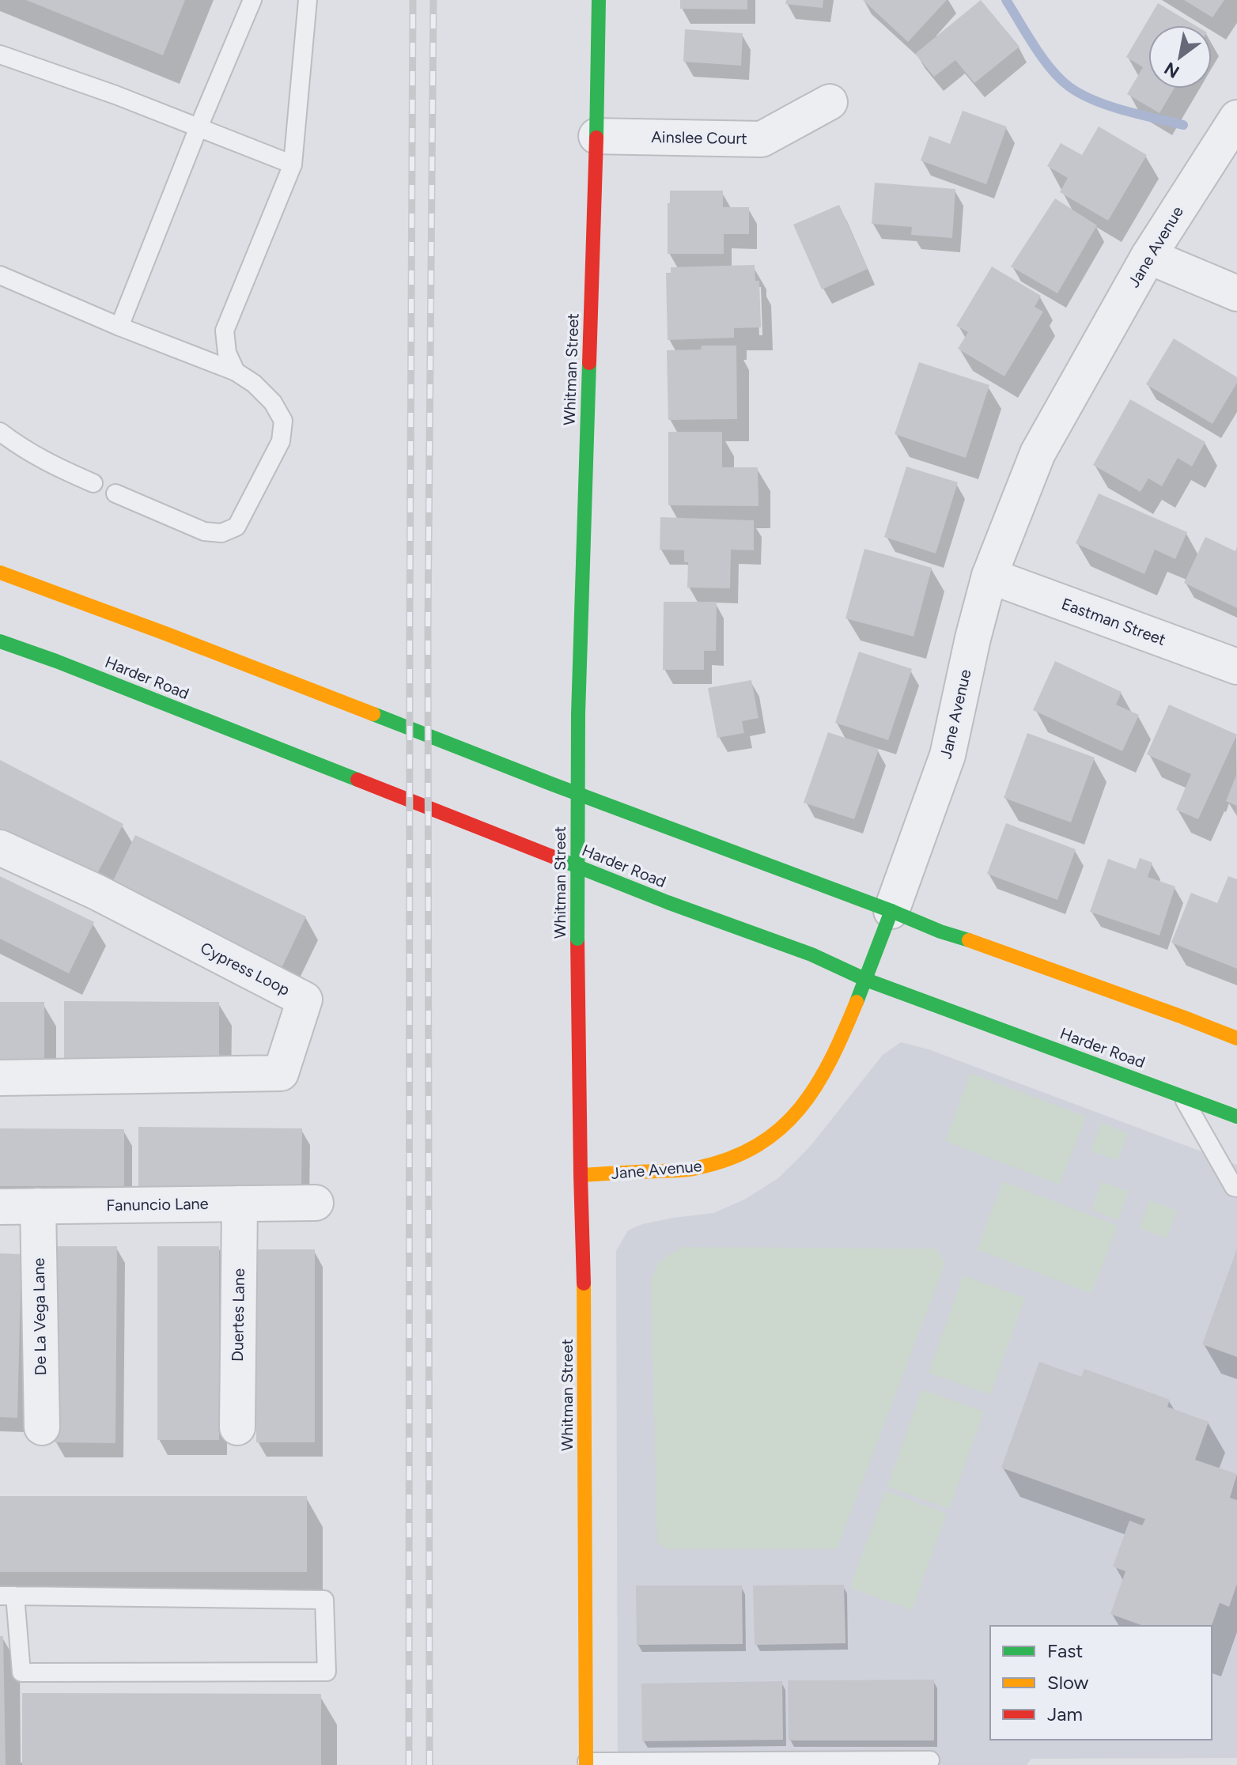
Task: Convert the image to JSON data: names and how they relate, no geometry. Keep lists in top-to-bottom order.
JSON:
{
  "streets": {
    "main road": ["Jane Avenue", "Whitman Street", "Harder Road"],
    "street": [
      "Ainslee Court",
      "Eastman Street",
      "Cypress Loop",
      "Fanuncio Lane",
      "Duertes Lane",
      "De La Vega Lane"
    ]
  },
  "crossings": [
    ["Ainslee Court", "Whitman Street"],
    ["Jane Avenue", "Whitman Street"],
    ["Jane Avenue", "Eastman Street"],
    ["Jane Avenue", "Harder Road"],
    ["Fanuncio Lane", "Duertes Lane"],
    ["Fanuncio Lane", "De La Vega Lane"]
  ],
  "legend": ["Fast", "Slow", "Jam"],
  "north": "bottom left"
}
